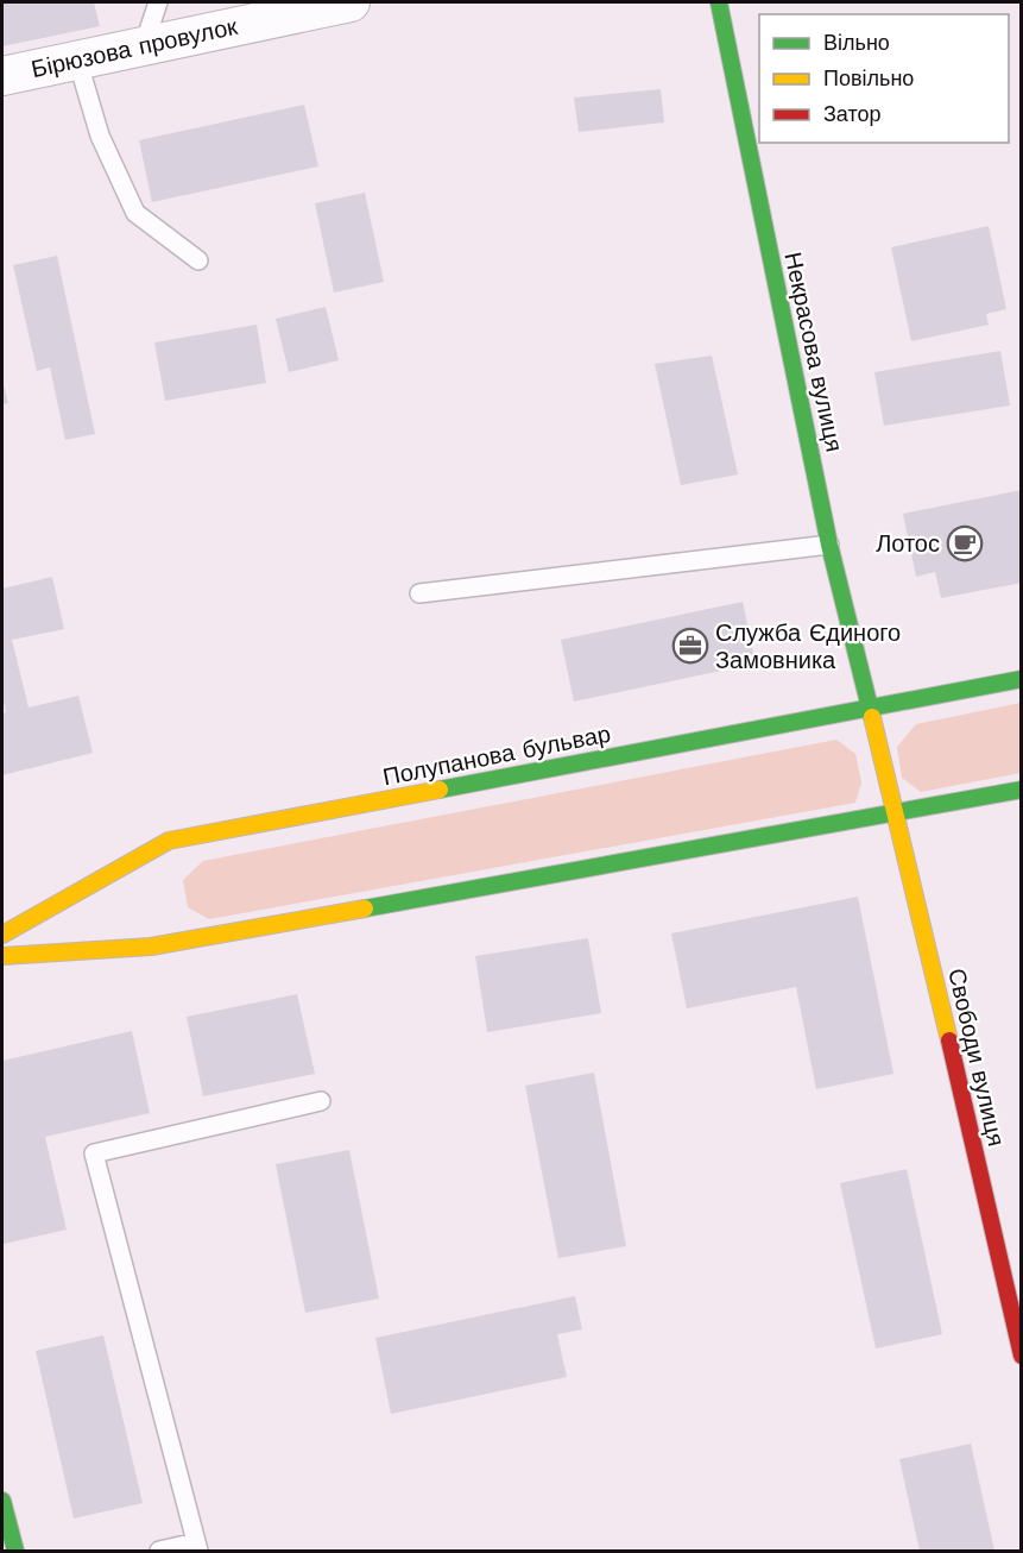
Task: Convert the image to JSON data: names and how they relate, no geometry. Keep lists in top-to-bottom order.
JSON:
{
  "streets": {
    "street": [
      "Бірюзова провулок",
      "Некрасова вулиця",
      "Полупанова бульвар",
      "Свободи вулиця"
    ]
  },
  "crossings": [
    ["Некрасова вулиця", "Полупанова бульвар"],
    ["Некрасова вулиця", "Свободи вулиця"],
    ["Полупанова бульвар", "Свободи вулиця"]
  ],
  "places": {
    "cafe": ["Лотос"],
    "office": ["Служба Єдиного Замовника"]
  },
  "legend": ["Вільно", "Повільно", "Затор"]
}
